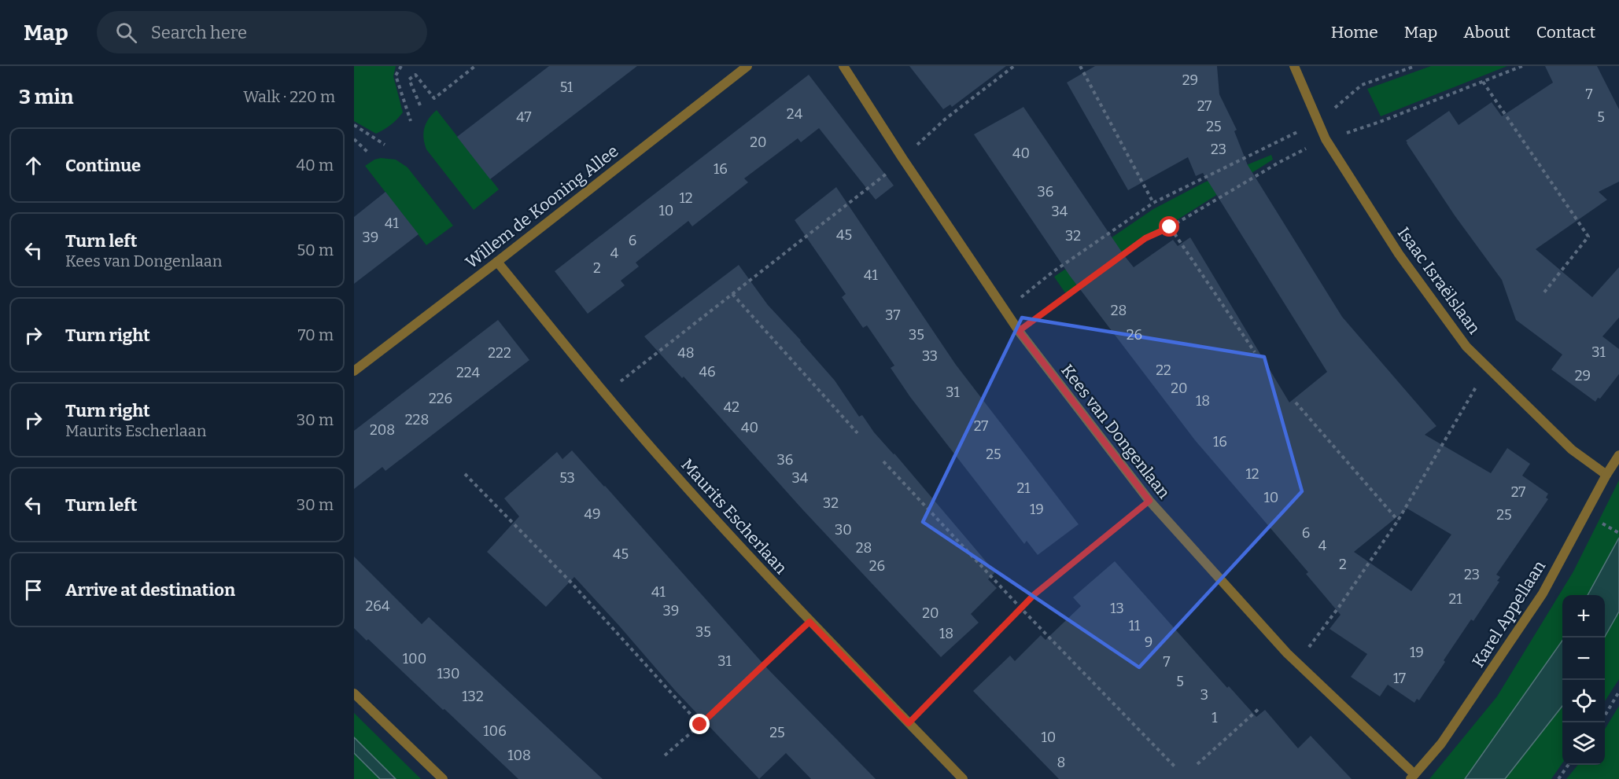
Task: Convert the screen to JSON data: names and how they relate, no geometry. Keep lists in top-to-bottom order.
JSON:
{
  "streets": {
    "street": [
      "Willem de Kooning Allee",
      "Isaac Israëlslaan",
      "Kees van Dongenlaan",
      "Maurits Escherlaan",
      "Karel Appellaan"
    ]
  },
  "crossings": [
    ["Willem de Kooning Allee", "Maurits Escherlaan"],
    ["Isaac Israëlslaan", "Karel Appellaan"],
    ["Kees van Dongenlaan", "Karel Appellaan"]
  ],
  "house_numbers": [
    "29",
    "51",
    "7",
    "27",
    "24",
    "47",
    "5",
    "25",
    "20",
    "23",
    "40",
    "16",
    "36",
    "12",
    "10",
    "34",
    "41",
    "45",
    "32",
    "39",
    "6",
    "4",
    "2",
    "41",
    "28",
    "37",
    "35",
    "26",
    "31",
    "222",
    "48",
    "33",
    "22",
    "46",
    "224",
    "29",
    "20",
    "31",
    "226",
    "18",
    "42",
    "228",
    "27",
    "40",
    "208",
    "16",
    "25",
    "36",
    "12",
    "53",
    "34",
    "21",
    "27",
    "10",
    "32",
    "19",
    "49",
    "25",
    "30",
    "6",
    "4",
    "28",
    "45",
    "2",
    "26",
    "23",
    "41",
    "21",
    "264",
    "13",
    "39",
    "20",
    "11",
    "35",
    "18",
    "9",
    "19",
    "100",
    "31",
    "7",
    "130",
    "17",
    "5",
    "3",
    "132",
    "1",
    "106",
    "25",
    "10",
    "108",
    "8"
  ],
  "page": {
    "header": "Map",
    "search": "Search here",
    "nav": [
      "Home",
      "Map",
      "About",
      "Contact"
    ],
    "heading": ["3 min", "Walk · 220 m"],
    "list": [
      ["Continue", "40 m"],
      ["Turn left", "Kees van Dongenlaan", "50 m"],
      ["Turn right", "70 m"],
      ["Turn right", "Maurits Escherlaan", "30 m"],
      ["Turn left", "30 m"],
      "Arrive at destination"
    ],
    "map_buttons": ["+", "−"]
  }
}
